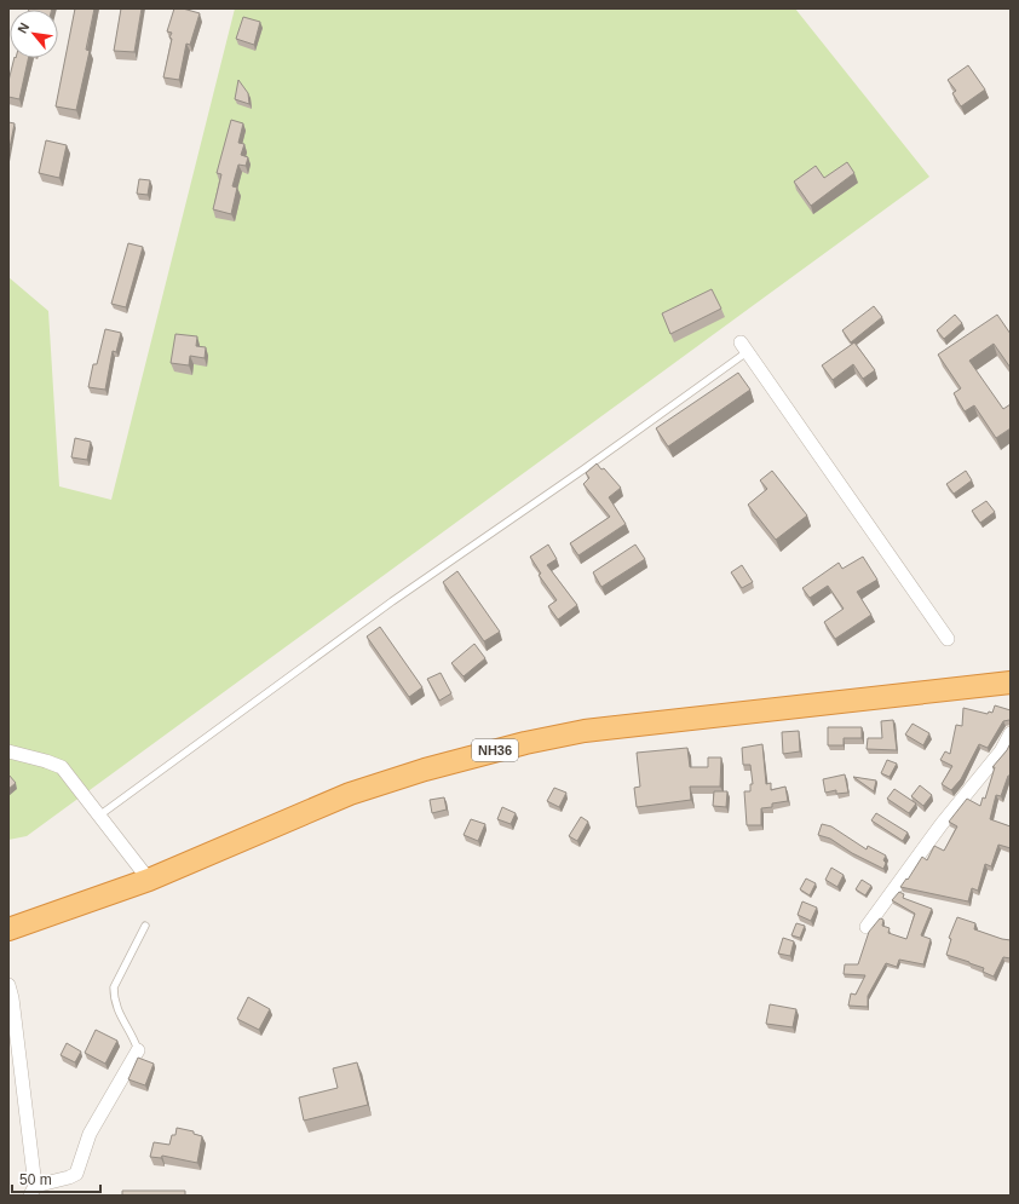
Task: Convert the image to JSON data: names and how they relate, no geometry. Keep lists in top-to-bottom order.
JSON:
{
  "streets": {
    "highway": ["NH36"]
  },
  "scale_bar": "50 m",
  "north": "top left"
}
